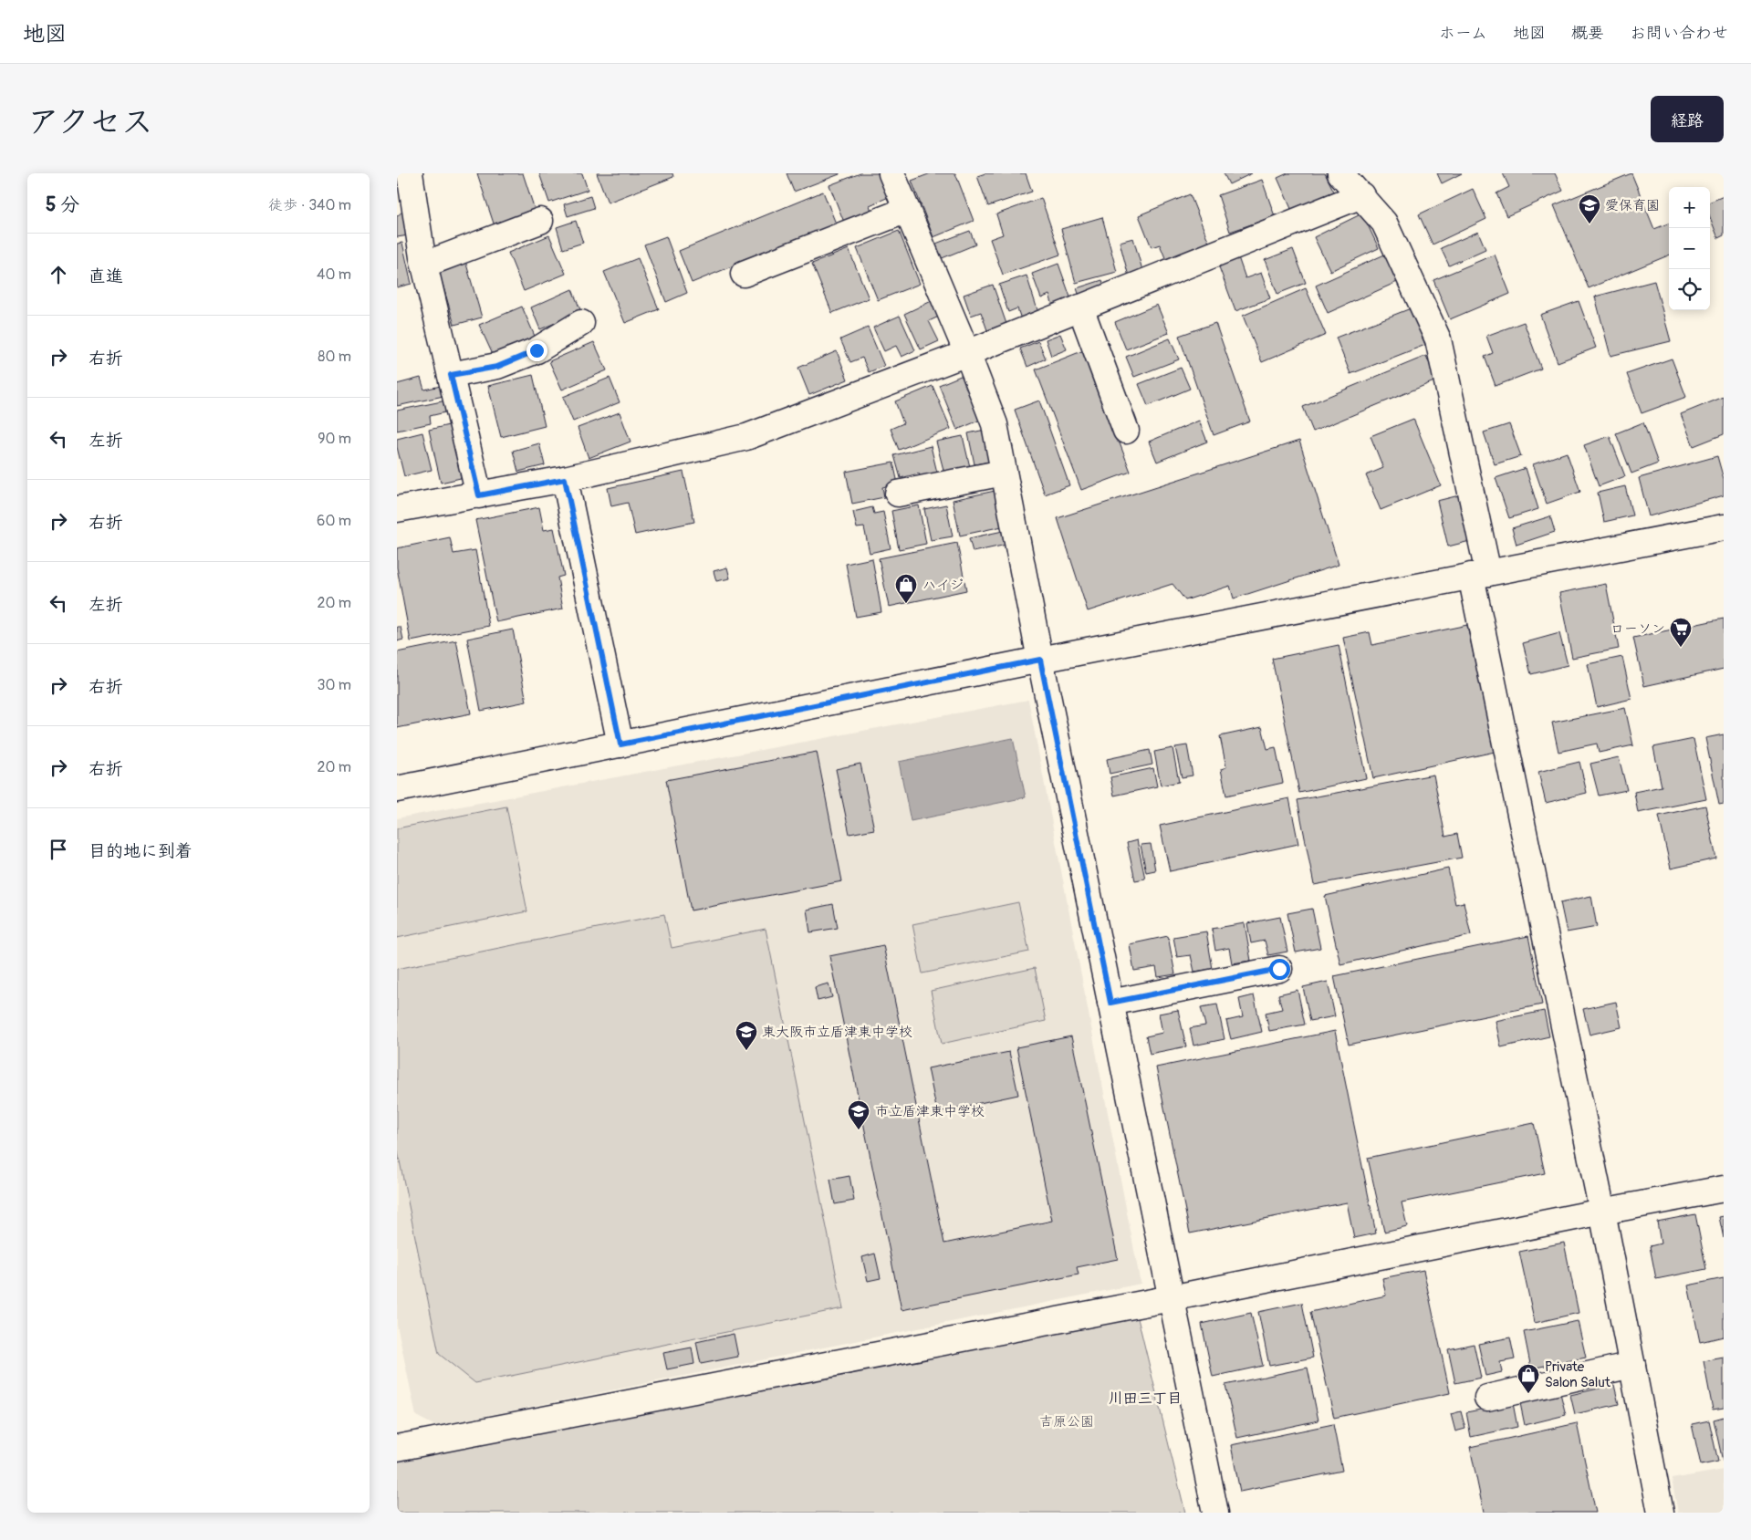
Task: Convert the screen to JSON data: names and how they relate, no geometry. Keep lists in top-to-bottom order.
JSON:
{
  "districts": ["川田三丁目"],
  "parks": ["吉原公園"],
  "places": {
    "school or university": ["愛保育園", "東大阪市立盾津東中学校", "市立盾津東中学校"],
    "shop": ["ハイジ", "Private Salon Salut"],
    "supermarket": ["ローソン"]
  },
  "page": {
    "header": "地図",
    "nav": [
      "ホーム",
      "地図",
      "概要",
      "お問い合わせ"
    ],
    "title": "アクセス",
    "buttons": "経路",
    "heading": ["5 分", "徒歩 · 340 m"],
    "map_buttons": ["+", "−"],
    "list": [
      ["直進", "40 m"],
      ["右折", "80 m"],
      ["左折", "90 m"],
      ["右折", "60 m"],
      ["左折", "20 m"],
      ["右折", "30 m"],
      ["右折", "20 m"],
      "目的地に到着"
    ]
  }
}
